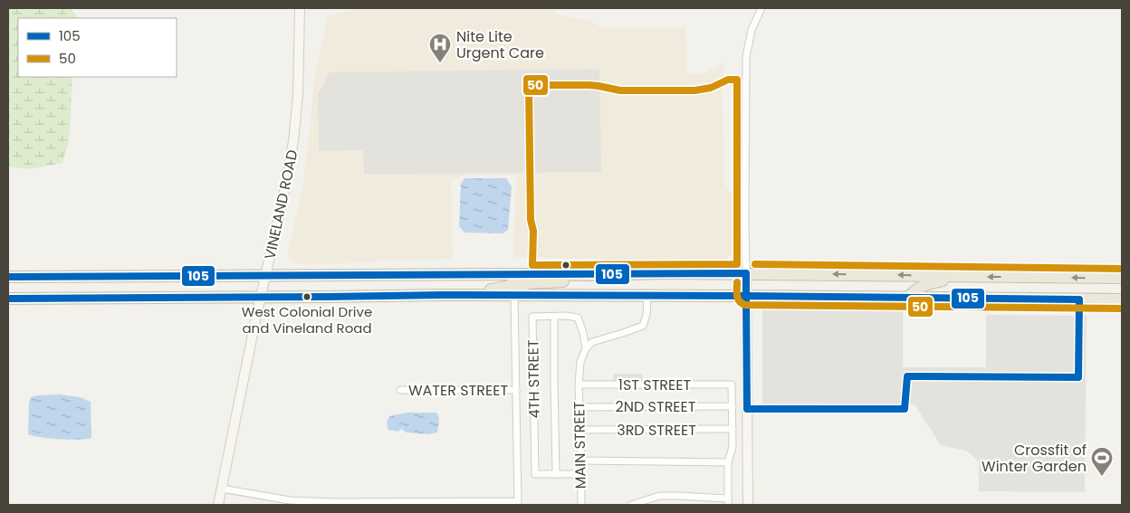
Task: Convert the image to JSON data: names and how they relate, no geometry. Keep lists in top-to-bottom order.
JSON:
{
  "streets": {
    "main road": ["VINELAND ROAD"],
    "street": [
      "4TH STREET",
      "1ST STREET",
      "WATER STREET",
      "2ND STREET",
      "3RD STREET",
      "MAIN STREET"
    ]
  },
  "crossings": [
    ["4TH STREET", "MAIN STREET"],
    ["1ST STREET", "2ND STREET"],
    ["1ST STREET", "MAIN STREET"],
    ["2ND STREET", "MAIN STREET"],
    ["3RD STREET", "MAIN STREET"]
  ],
  "places": {
    "hospital": ["Nite Lite Urgent Care"],
    "other": ["West Colonial Drive and Vineland Road"],
    "sports": ["Crossfit of Winter Garden"]
  },
  "lines": ["transit line 50", "transit line 105"],
  "legend": ["105", "50"]
}
